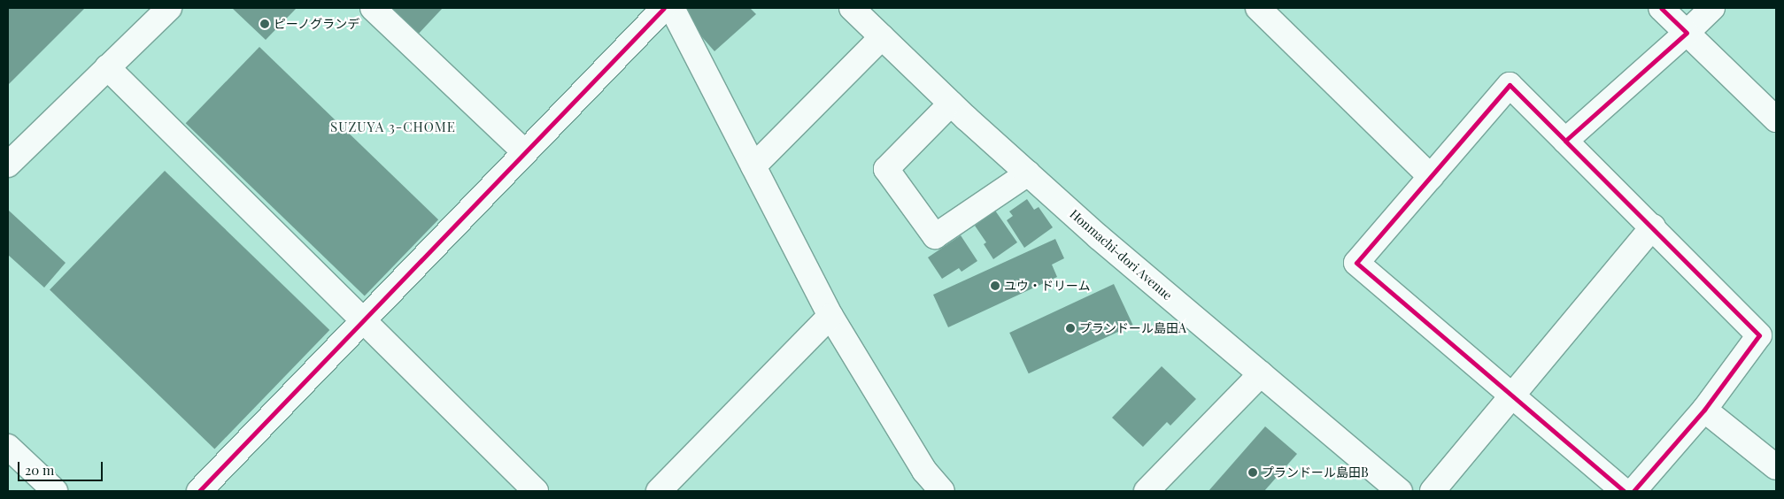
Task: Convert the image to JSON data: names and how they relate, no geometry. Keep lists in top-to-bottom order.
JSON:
{
  "streets": {
    "street": ["Honmachi-dori Avenue"]
  },
  "districts": ["SUZUYA 3-CHOME"],
  "places": [
    "ピーノグランデ",
    "ユウ・ドリーム",
    "プランドール島田A",
    "プランドール島田B"
  ],
  "scale_bar": "20 m"
}
